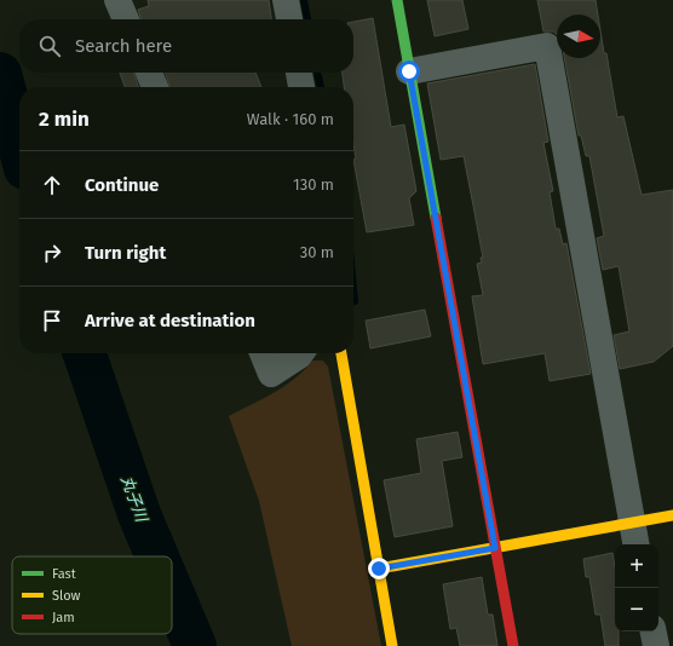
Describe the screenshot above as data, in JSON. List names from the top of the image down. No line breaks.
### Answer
{"water":["丸子川"],"legend":["Fast","Slow","Jam"],"north":"right","page":{"search":"Search here","heading":["2 min","Walk · 160 m"],"list":[["Continue","130 m"],["Turn right","30 m"],"Arrive at destination"],"map_buttons":["+","−"]}}
